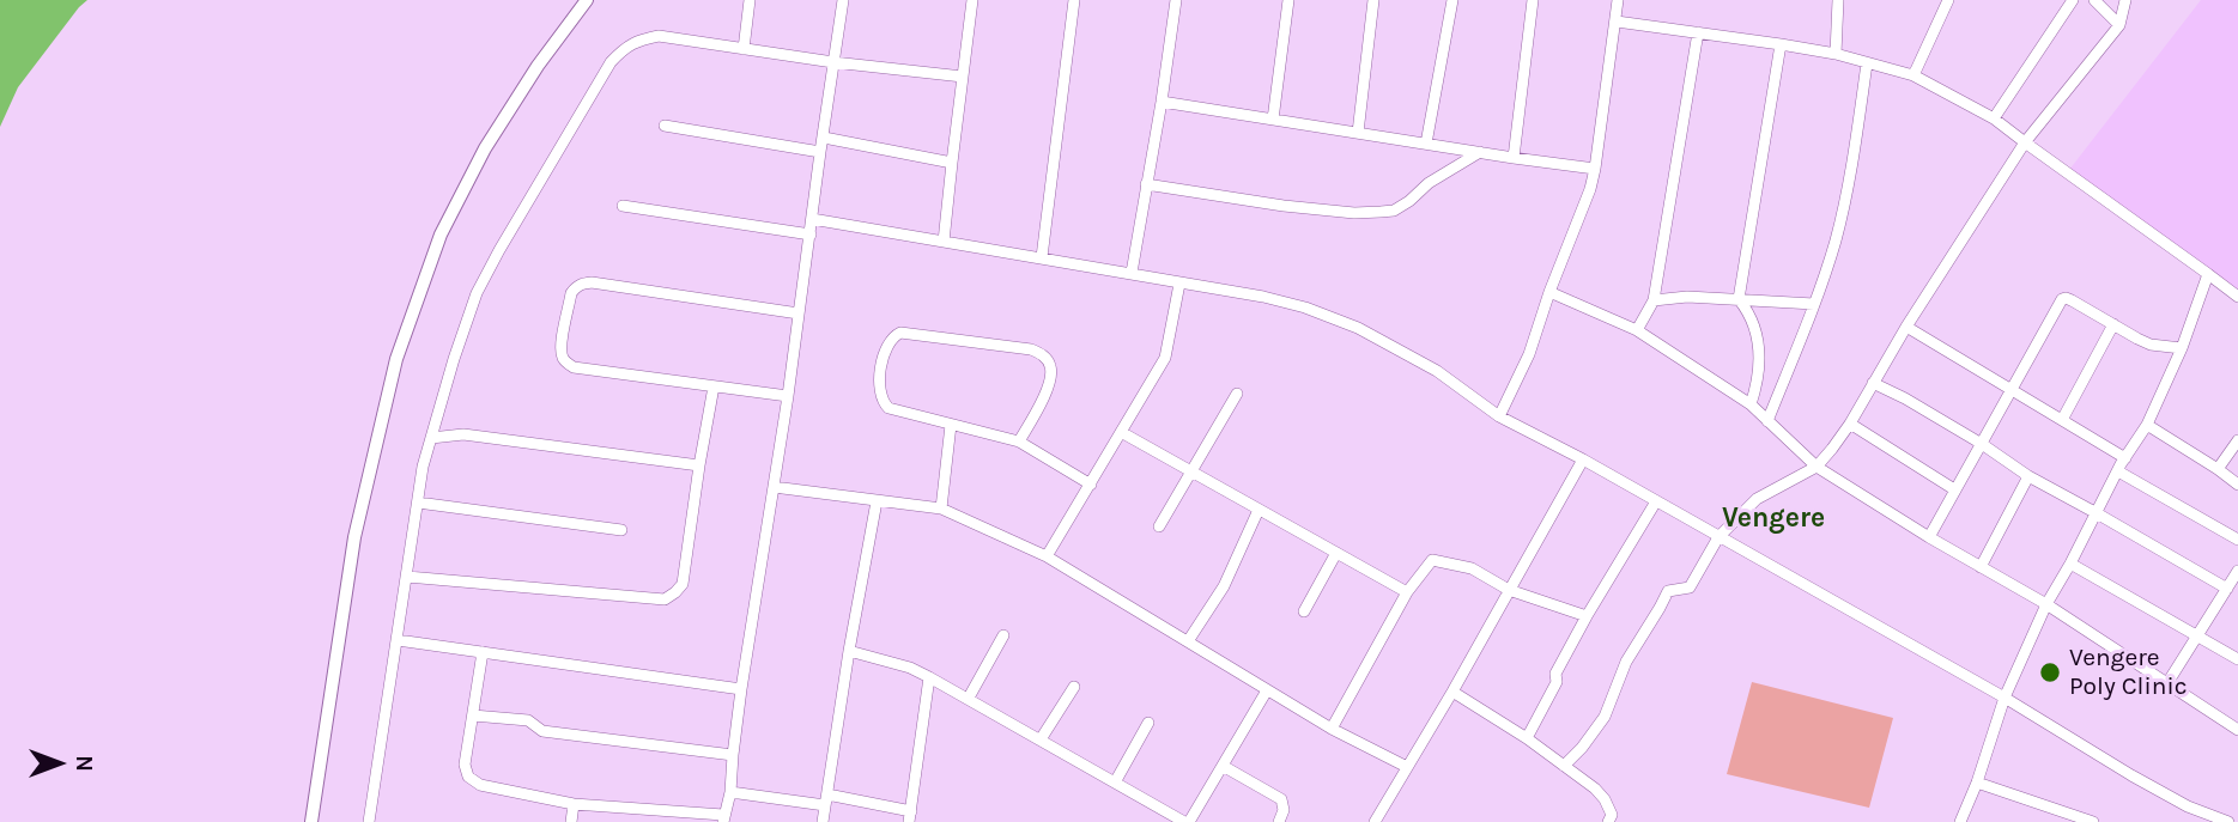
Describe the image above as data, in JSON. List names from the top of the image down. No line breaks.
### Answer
{"districts":["Vengere"],"places":["Vengere Poly Clinic"],"north":"right"}
